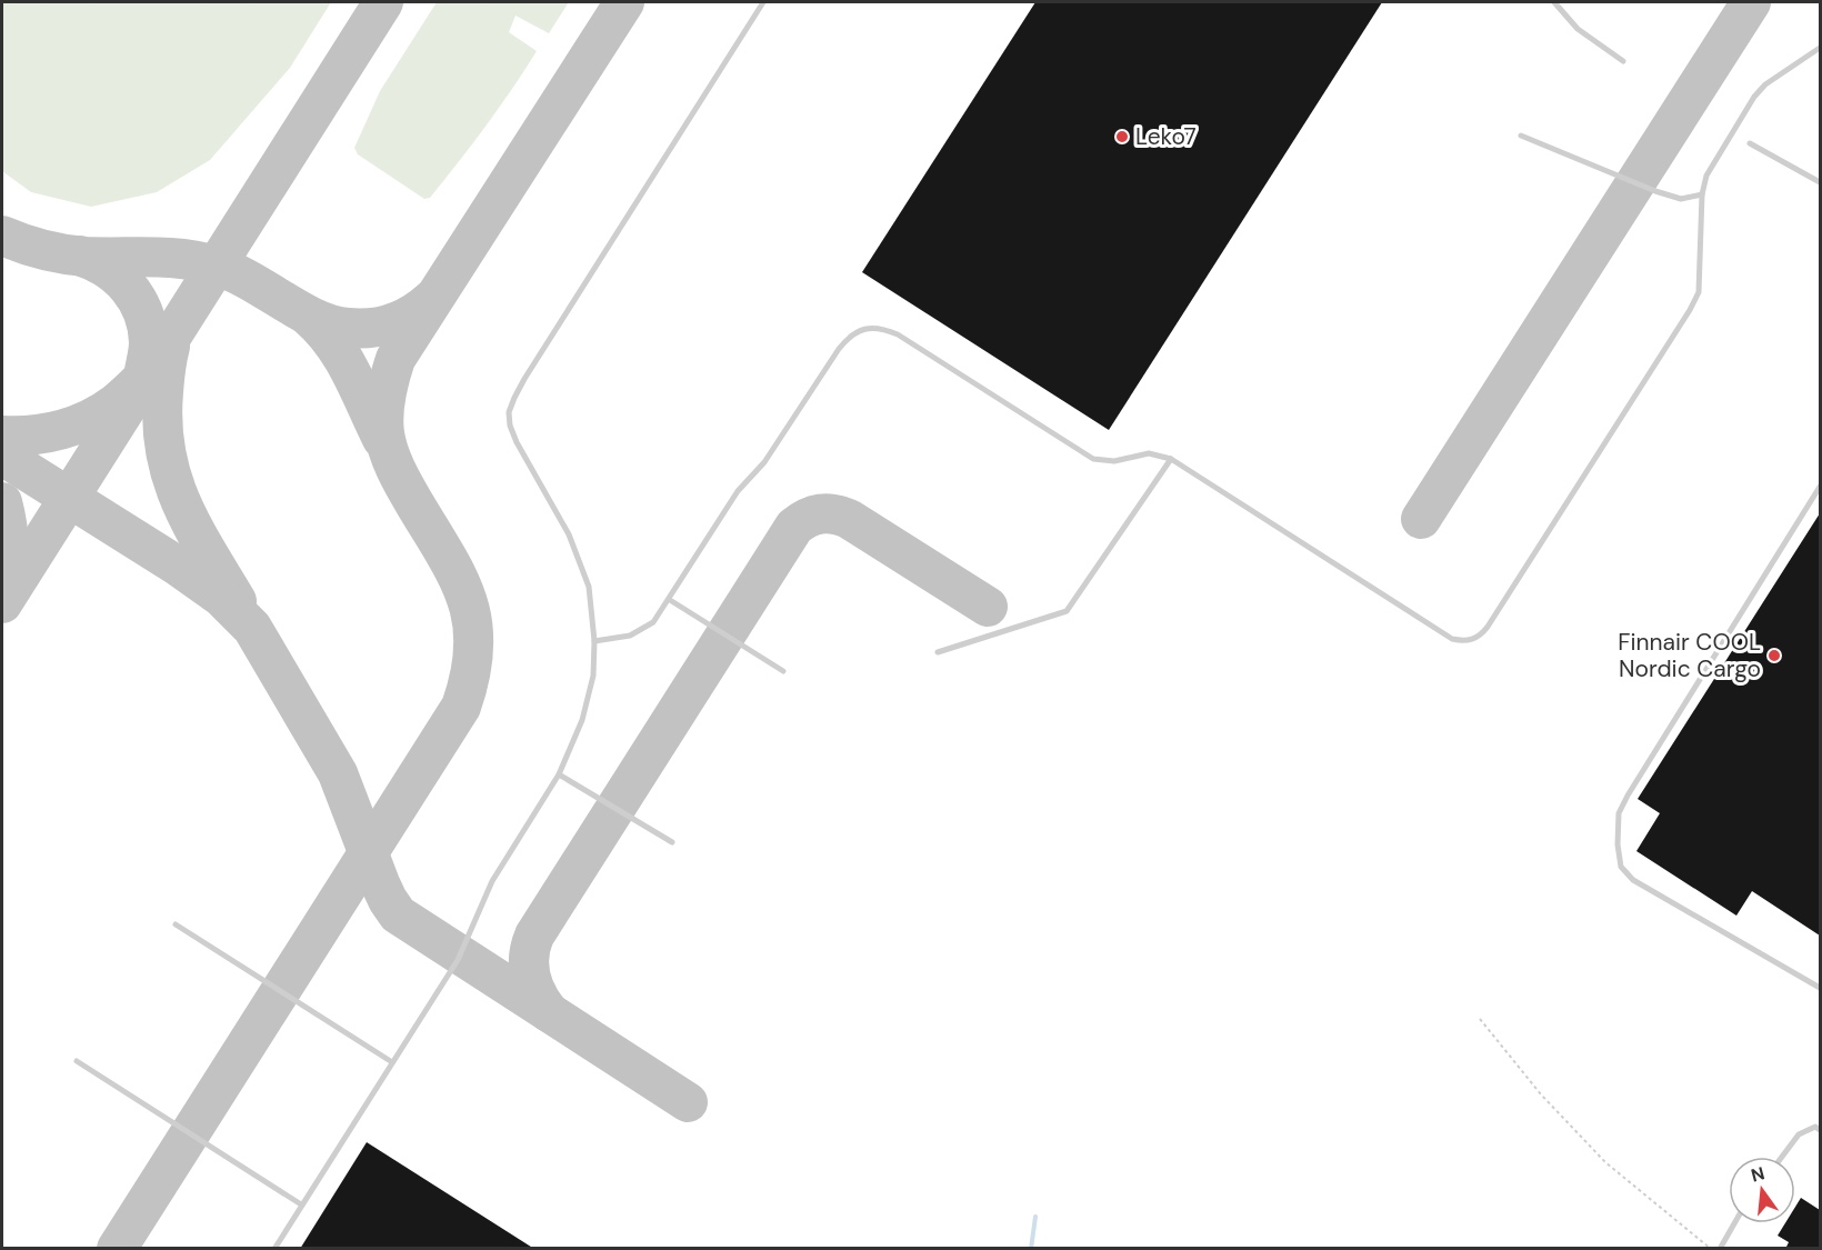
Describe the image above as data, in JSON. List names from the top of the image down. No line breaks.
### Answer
{"places":["Leko7","Finnair COOL Nordic Cargo"],"north":"top"}
